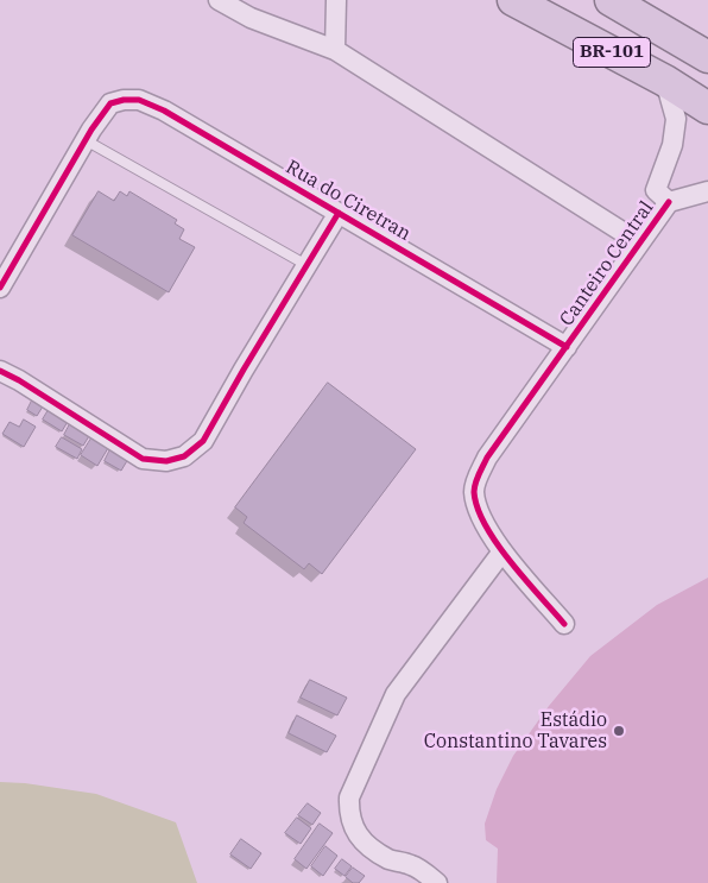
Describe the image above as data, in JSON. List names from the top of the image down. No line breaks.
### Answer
{"streets":{"highway":["BR-101"],"street":["Rua do Ciretran","Canteiro Central"]},"crossings":[["Rua do Ciretran","Canteiro Central"]],"places":["Estádio Constantino Tavares"]}
